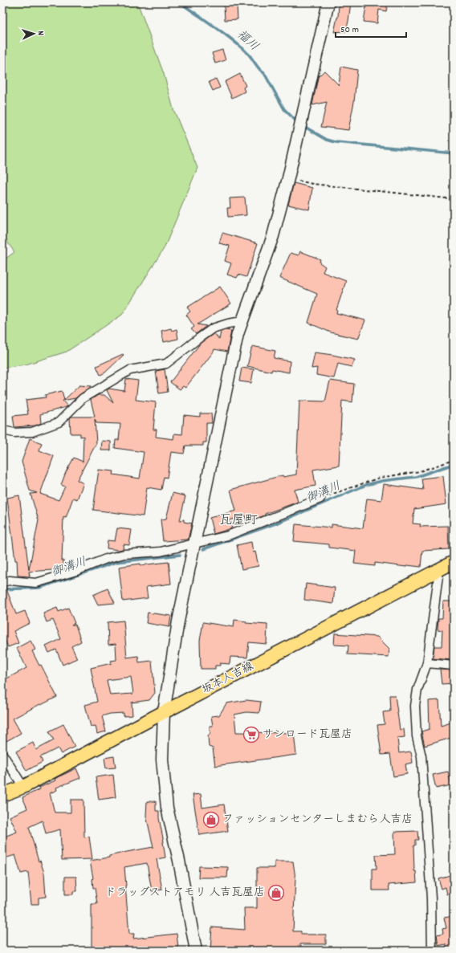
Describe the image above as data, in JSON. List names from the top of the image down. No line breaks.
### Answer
{"streets":{"main road":["坂本人吉線"]},"districts":["瓦屋町"],"water":["福川","御溝川"],"places":{"supermarket":["サンロード瓦屋店"],"shop":["ファッションセンターしまむら人吉店","ドラッグストアモリ 人吉瓦屋店"]},"scale_bar":"50 m","north":"right"}
